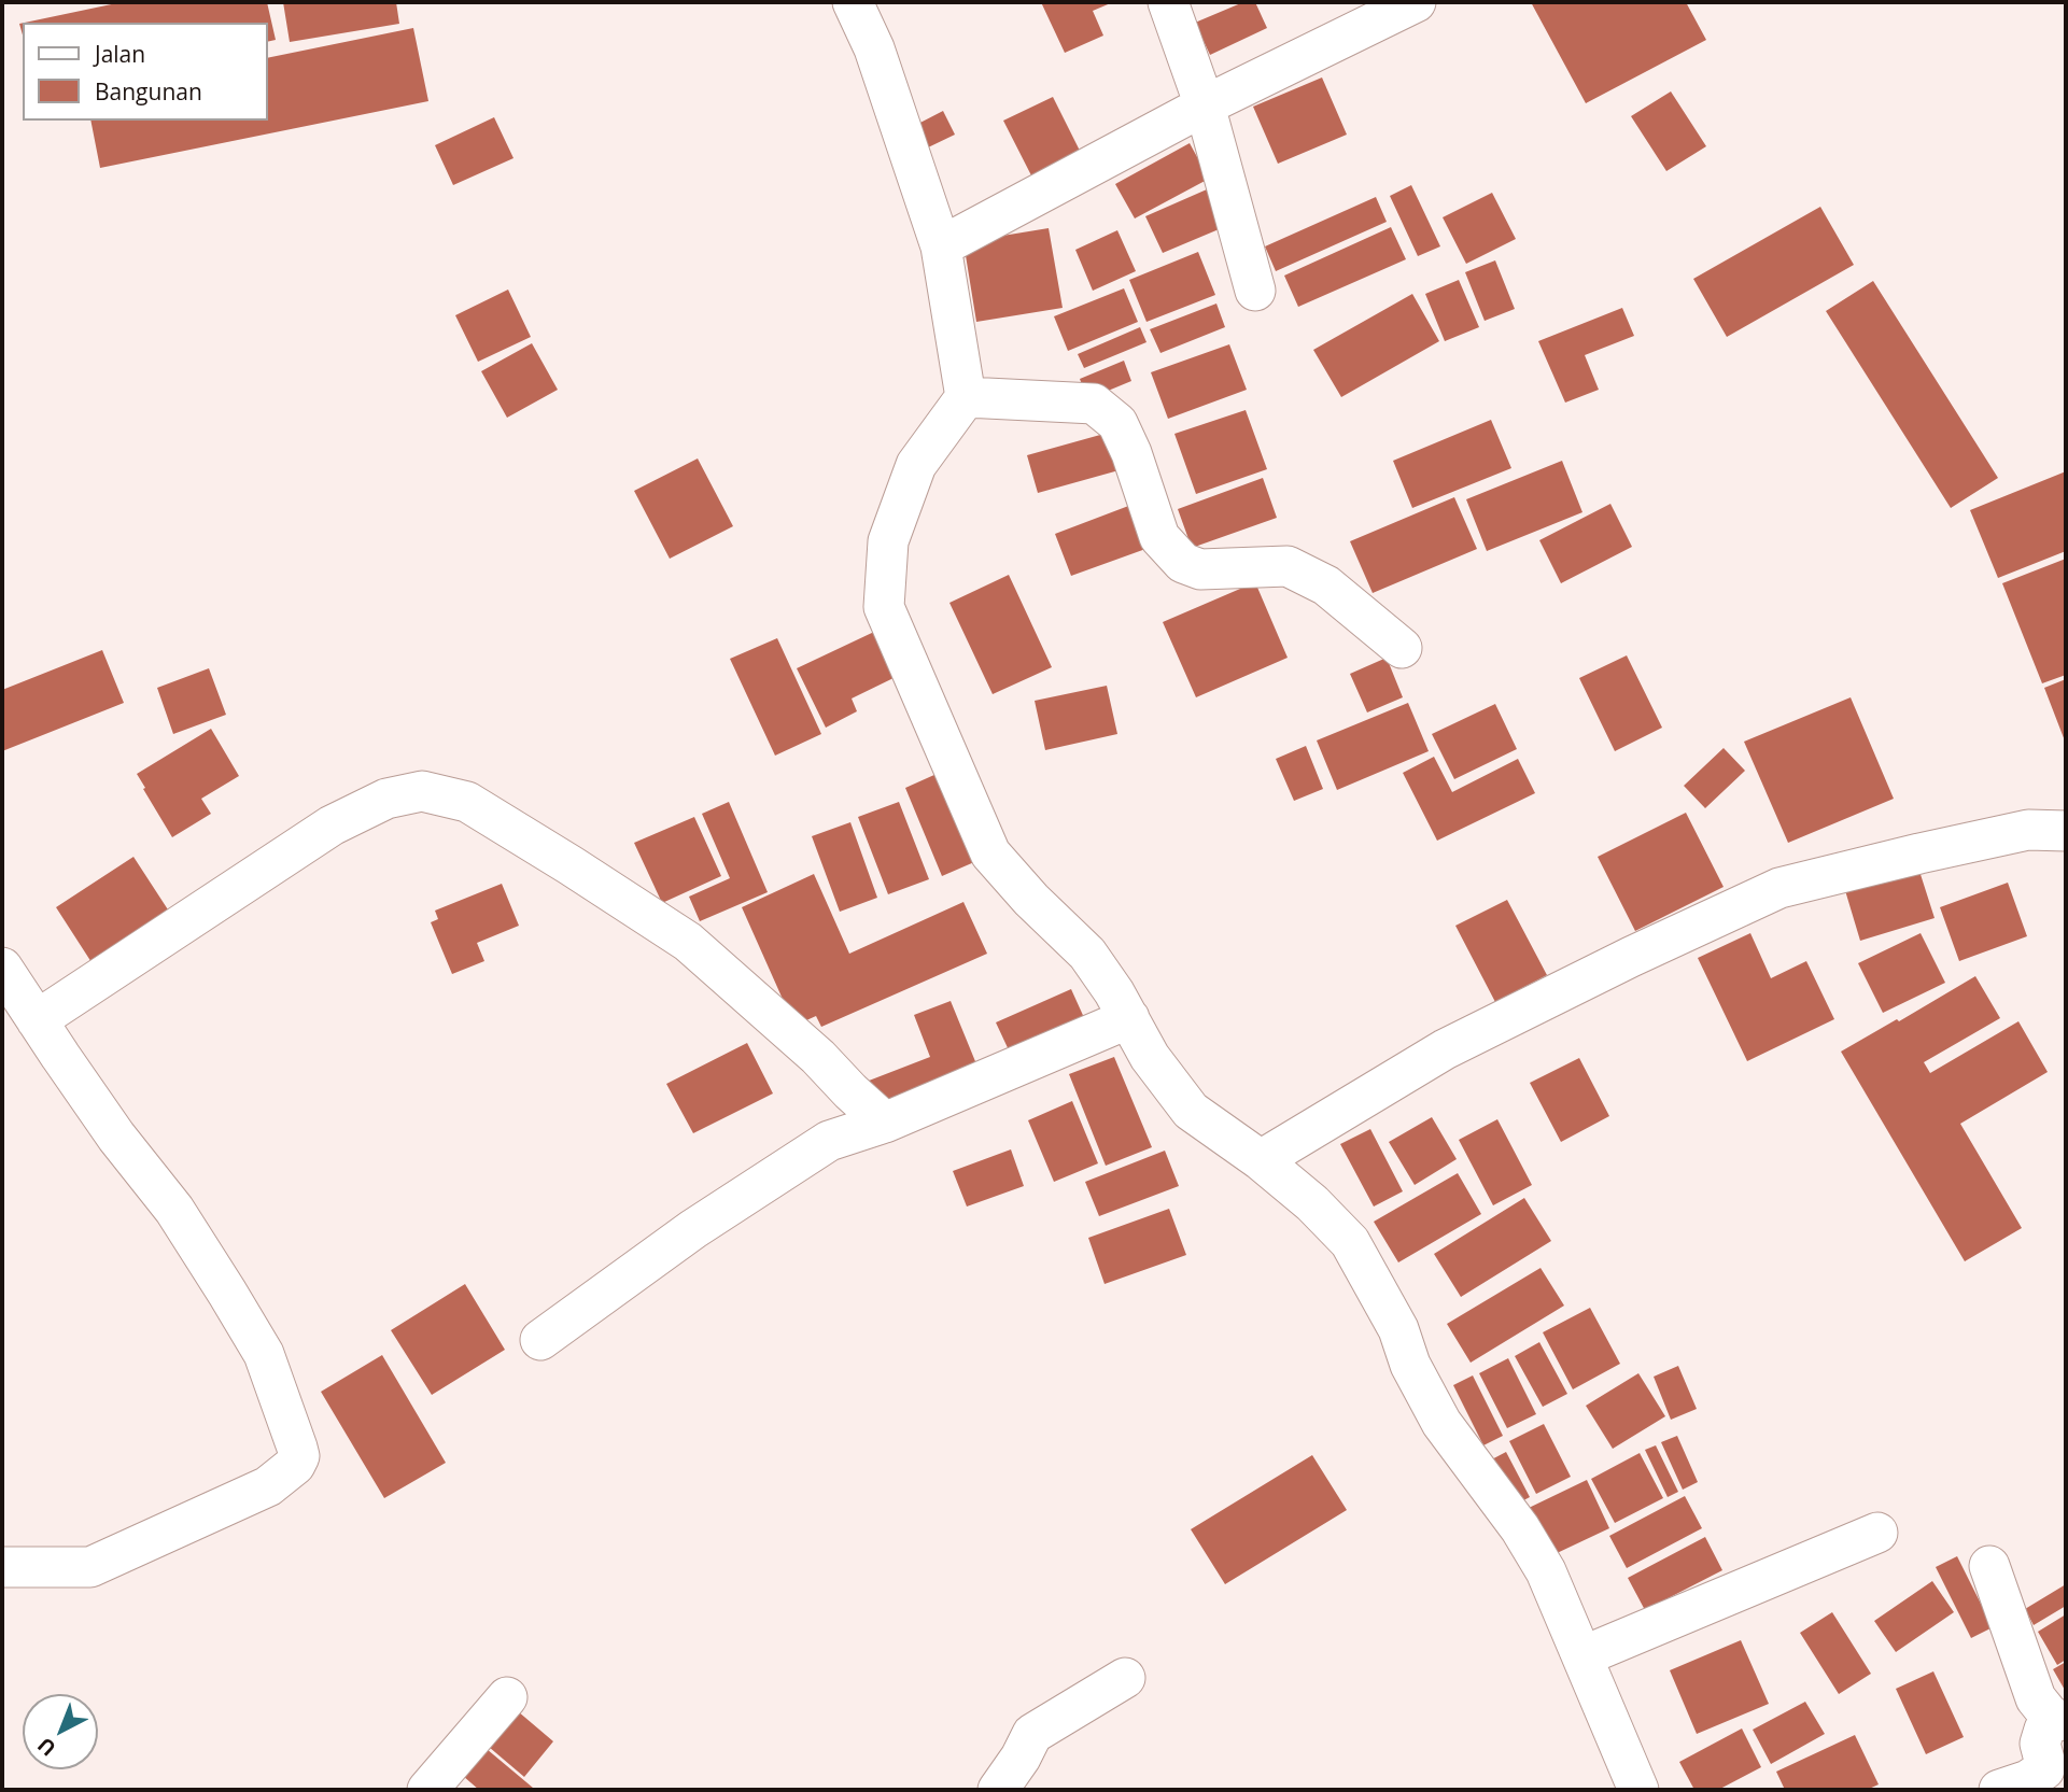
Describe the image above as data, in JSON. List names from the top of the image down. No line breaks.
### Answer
{"legend":["Jalan","Bangunan"],"north":"bottom left"}
